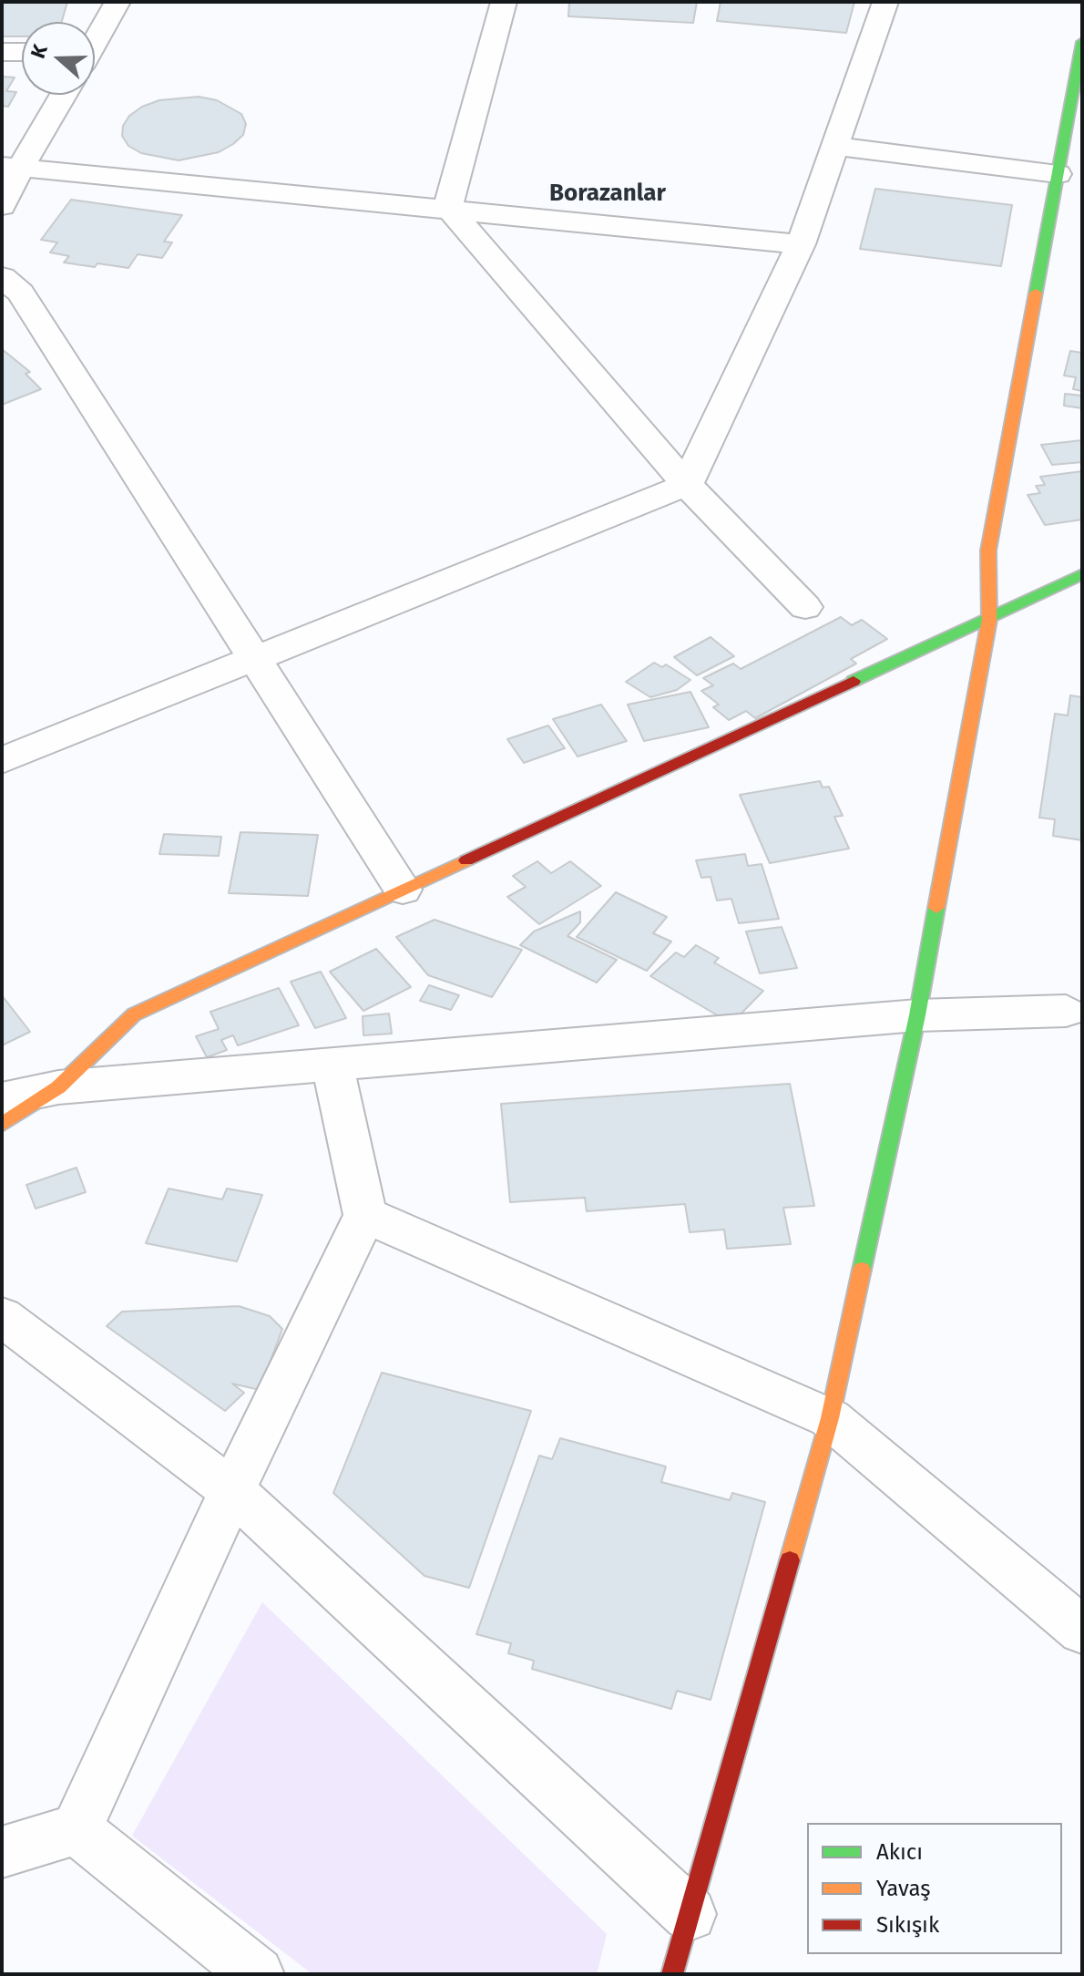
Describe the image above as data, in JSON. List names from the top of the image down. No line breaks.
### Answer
{"districts":["Borazanlar"],"legend":["Akıcı","Yavaş","Sıkışık"],"north":"left"}
